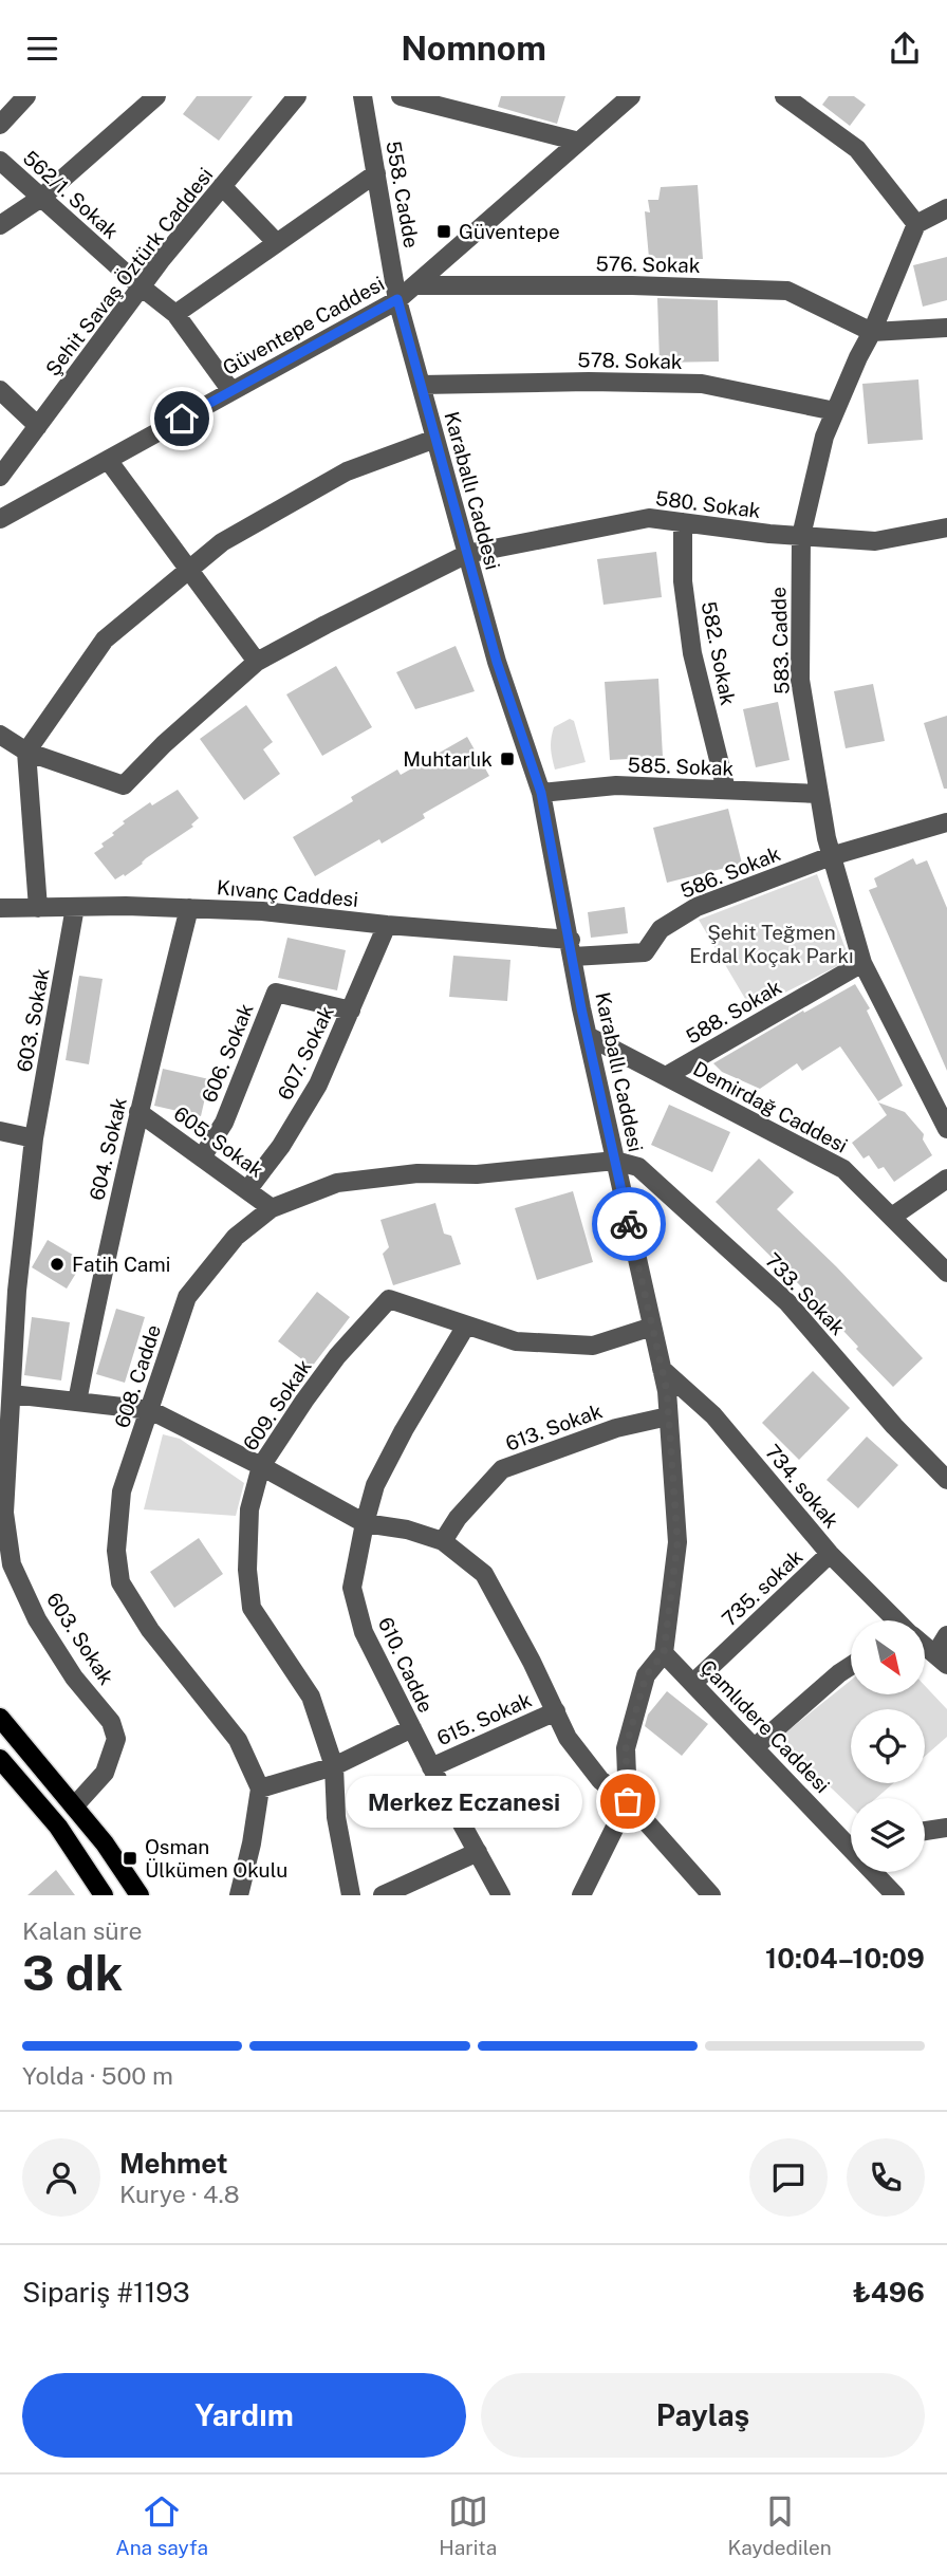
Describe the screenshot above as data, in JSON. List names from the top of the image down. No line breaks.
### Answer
{"streets":{"street":["562/1. Sokak","558. Cadde","576. Sokak","Şehit Savaş Öztürk Caddesi","Güventepe Caddesi","578. Sokak","Karaballı Caddesi","580. Sokak","583. Cadde","582. Sokak","585. Sokak","586. Sokak","Kıvanç Caddesi","588. Sokak","603. Sokak","606. Sokak","607. Sokak","Demirdağ Caddesi","605. Sokak","604. Sokak","733. Sokak","608. Cadde","609. Sokak","613. Sokak","734. sokak","735. sokak","610. Cadde","615. Sokak","Çamlıdere Caddesi"]},"crossings":[["562/1. Sokak","Şehit Savaş Öztürk Caddesi"],["562/1. Sokak","Güventepe Caddesi"],["558. Cadde","Güventepe Caddesi"],["558. Cadde","Karaballı Caddesi"],["576. Sokak","Güventepe Caddesi"],["576. Sokak","583. Cadde"],["Güventepe Caddesi","Karaballı Caddesi"],["578. Sokak","Karaballı Caddesi"],["578. Sokak","583. Cadde"],["Karaballı Caddesi","580. Sokak"],["Karaballı Caddesi","585. Sokak"],["Karaballı Caddesi","586. Sokak"],["Karaballı Caddesi","Kıvanç Caddesi"],["Karaballı Caddesi","Demirdağ Caddesi"],["Karaballı Caddesi","733. Sokak"],["Karaballı Caddesi","608. Cadde"],["Karaballı Caddesi","609. Sokak"],["Karaballı Caddesi","613. Sokak"],["Karaballı Caddesi","734. sokak"],["Karaballı Caddesi","Çamlıdere Caddesi"],["580. Sokak","583. Cadde"],["580. Sokak","582. Sokak"],["583. Cadde","585. Sokak"],["583. Cadde","586. Sokak"],["583. Cadde","588. Sokak"],["582. Sokak","585. Sokak"],["586. Sokak","Kıvanç Caddesi"],["Kıvanç Caddesi","603. Sokak"],["Kıvanç Caddesi","607. Sokak"],["Kıvanç Caddesi","604. Sokak"],["588. Sokak","Demirdağ Caddesi"],["606. Sokak","607. Sokak"],["606. Sokak","605. Sokak"],["607. Sokak","605. Sokak"],["605. Sokak","604. Sokak"],["605. Sokak","608. Cadde"],["733. Sokak","608. Cadde"],["609. Sokak","610. Cadde"],["734. sokak","735. sokak"],["735. sokak","Çamlıdere Caddesi"],["610. Cadde","615. Sokak"]],"parks":["Şehit Teğmen Erdal Koçak Parkı"],"places":{"transit":["Güventepe","Muhtarlık","Osman Ülkümen Okulu"],"other":["Fatih Cami","Merkez Eczanesi"]},"north":"bottom right","page":{"header":"Nomnom","bubble":"Merkez Eczanesi","heading":["3 dk","Kalan süre","10:04–10:09"],"panel":["Mehmet","Kurye · 4.8","Sipariş #1193","₺496"],"bar":"Yolda · 500 m","buttons":["Yardım","Paylaş"],"tabs":["Ana sayfa","Harita","Kaydedilen"]}}
